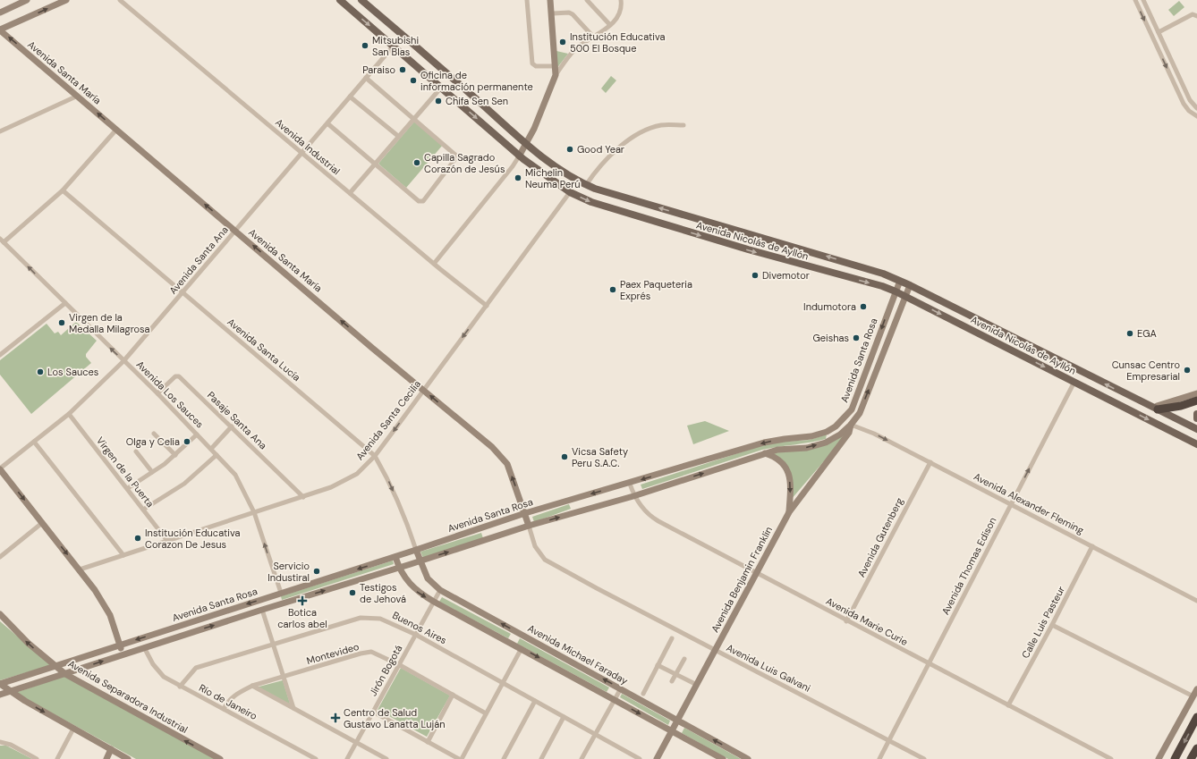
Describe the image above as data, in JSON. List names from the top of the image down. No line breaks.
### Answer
{"streets":{"main road":["Avenida Santa María","Avenida Nicolás de Ayllón","Avenida Santa Rosa","Avenida Benjamin Franklin","Avenida Michael Faraday","Avenida Separadora Industrial"],"street":["Avenida Industrial","Avenida Santa Ana","Avenida Santa Lucía","Avenida Los Sauces","Pasaje Santa Ana","Avenida Santa Cecilia","Virgen de la Puerta","Avenida Alexander Fleming","Avenida Gutenberg","Avenida Thomas Edison","Avenida Marie Curie","Calle Luis Pasteur","Buenos Aires","Montevideo","Avenida Luis Galvani","Jirón Bogotá","Río de Janeiro"]},"crossings":[["Avenida Santa María","Avenida Santa Ana"],["Avenida Santa María","Avenida Santa Rosa"],["Avenida Santa María","Avenida Santa Cecilia"],["Avenida Santa María","Avenida Luis Galvani"],["Avenida Industrial","Avenida Santa Ana"],["Avenida Industrial","Avenida Santa Cecilia"],["Avenida Nicolás de Ayllón","Avenida Santa Ana"],["Avenida Nicolás de Ayllón","Avenida Santa Rosa"],["Avenida Nicolás de Ayllón","Avenida Santa Cecilia"],["Avenida Nicolás de Ayllón","Avenida Thomas Edison"],["Avenida Santa Ana","Avenida Santa Lucía"],["Avenida Santa Ana","Avenida Los Sauces"],["Avenida Santa Ana","Virgen de la Puerta"],["Avenida Santa Lucía","Avenida Santa Rosa"],["Avenida Santa Lucía","Avenida Santa Cecilia"],["Avenida Santa Lucía","Avenida Michael Faraday"],["Avenida Santa Rosa","Avenida Los Sauces"],["Avenida Santa Rosa","Avenida Alexander Fleming"],["Avenida Santa Rosa","Avenida Benjamin Franklin"],["Avenida Santa Rosa","Avenida Marie Curie"],["Avenida Santa Rosa","Avenida Michael Faraday"],["Avenida Santa Rosa","Avenida Luis Galvani"],["Avenida Santa Rosa","Avenida Separadora Industrial"],["Avenida Santa Rosa","Río de Janeiro"],["Avenida Los Sauces","Pasaje Santa Ana"],["Avenida Los Sauces","Avenida Santa Cecilia"],["Pasaje Santa Ana","Avenida Santa Cecilia"],["Avenida Santa Cecilia","Virgen de la Puerta"],["Avenida Alexander Fleming","Avenida Gutenberg"],["Avenida Alexander Fleming","Avenida Thomas Edison"],["Avenida Alexander Fleming","Avenida Benjamin Franklin"],["Avenida Alexander Fleming","Calle Luis Pasteur"],["Avenida Gutenberg","Avenida Marie Curie"],["Avenida Thomas Edison","Avenida Marie Curie"],["Avenida Thomas Edison","Avenida Luis Galvani"],["Avenida Benjamin Franklin","Avenida Marie Curie"],["Avenida Benjamin Franklin","Avenida Michael Faraday"],["Avenida Benjamin Franklin","Avenida Luis Galvani"],["Avenida Marie Curie","Calle Luis Pasteur"],["Buenos Aires","Jirón Bogotá"],["Buenos Aires","Río de Janeiro"],["Montevideo","Jirón Bogotá"],["Montevideo","Río de Janeiro"],["Avenida Michael Faraday","Jirón Bogotá"]],"one_way":["Avenida Santa María","Avenida Los Sauces"],"places":{"other":["Institución Educativa 500 El Bosque","Mitsubishi San Blas","Paraiso","Oficina de información permanente","Chifa Sen Sen","Good Year","Capilla Sagrado Corazón de Jesús","Michelin Neuma Perú","Divemotor","Paex Paqueteria Exprés","Indumotora","Virgen de la Medalla Milagrosa","EGA","Geishas","Cunsac Centro Empresarial","Los Sauces","Olga y Celia","Vicsa Safety Peru S.A.C.","Institución Educativa Corazon De Jesus","Servicio Industiral","Testigos de Jehová"],"health":["Botica carlos abel","Centro de Salud Gustavo Lanatta Luján"]}}
